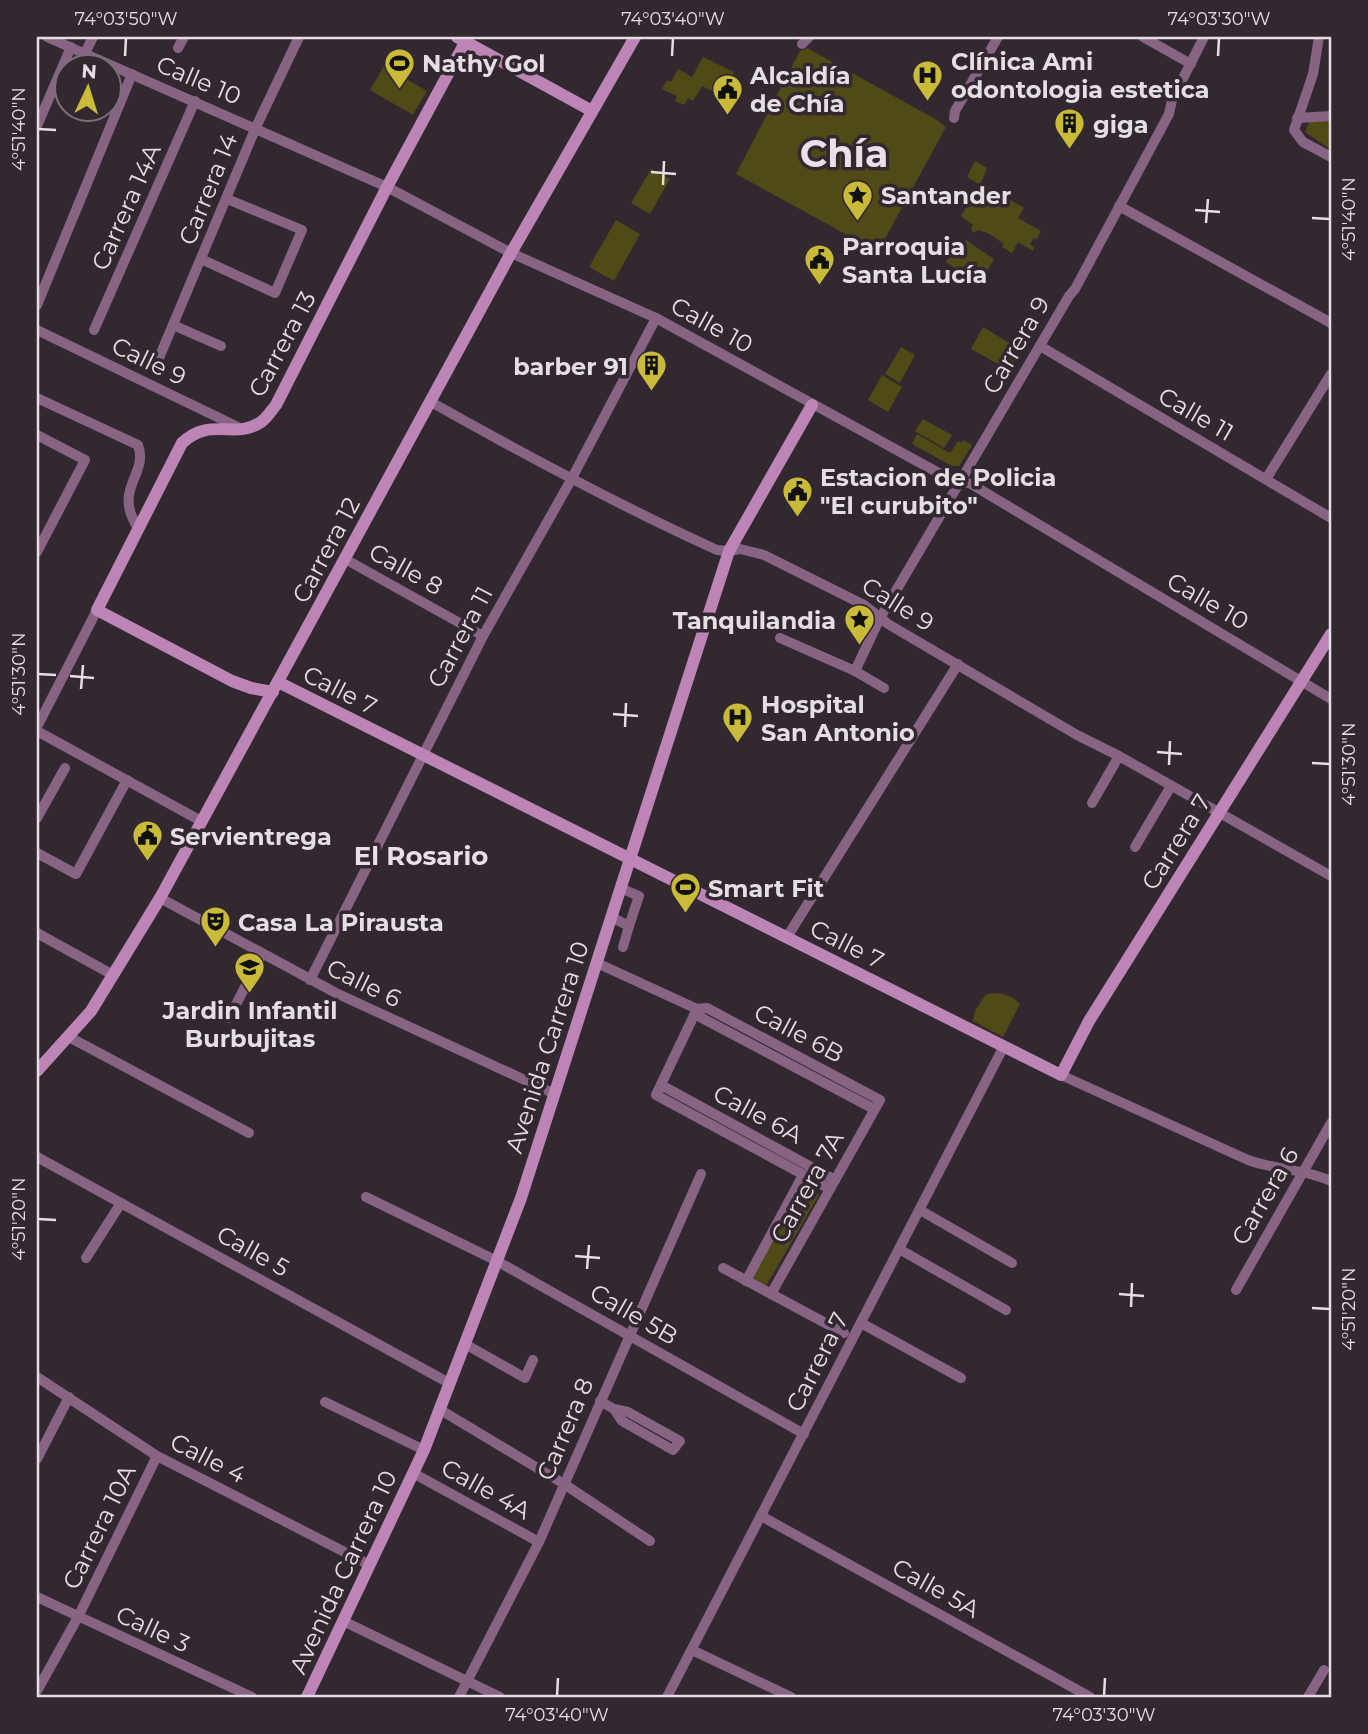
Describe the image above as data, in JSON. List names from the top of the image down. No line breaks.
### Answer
{"streets":{"street":["Calle 10","Carrera 14","Carrera 14A","Carrera 13","Carrera 9","Calle 9","Calle 11","Carrera 12","Calle 8","Carrera 11","Calle 7","Carrera 7","Calle 6","Calle 6B","Avenida Carrera 10","Calle 6A","Carrera 7A","Carrera 6","Calle 5","Calle 5B","Carrera 8","Calle 4","Calle 4A","Carrera 10A","Calle 5A","Calle 3"]},"crossings":[["Calle 10","Carrera 14"],["Calle 10","Carrera 14A"],["Calle 10","Carrera 13"],["Calle 10","Carrera 9"],["Calle 10","Carrera 12"],["Calle 10","Carrera 11"],["Calle 10","Carrera 7"],["Calle 10","Avenida Carrera 10"],["Carrera 13","Calle 9"],["Carrera 13","Calle 7"],["Carrera 9","Calle 9"],["Carrera 9","Calle 11"],["Calle 9","Carrera 12"],["Calle 9","Carrera 11"],["Calle 9","Carrera 7"],["Calle 9","Avenida Carrera 10"],["Carrera 12","Calle 8"],["Carrera 12","Calle 7"],["Carrera 12","Calle 6"],["Calle 8","Carrera 11"],["Carrera 11","Calle 7"],["Carrera 11","Calle 6"],["Calle 7","Carrera 7"],["Calle 7","Avenida Carrera 10"],["Calle 7","Carrera 6"],["Carrera 7","Calle 5B"],["Carrera 7","Calle 5A"],["Calle 6","Avenida Carrera 10"],["Calle 6B","Avenida Carrera 10"],["Calle 6B","Carrera 7A"],["Avenida Carrera 10","Calle 5"],["Avenida Carrera 10","Calle 5B"],["Avenida Carrera 10","Calle 4"],["Avenida Carrera 10","Calle 4A"],["Calle 6A","Carrera 7A"],["Calle 5B","Carrera 8"],["Carrera 8","Calle 4A"],["Calle 4","Carrera 10A"],["Carrera 10A","Calle 3"]],"districts":["Chía","El Rosario"],"places":{"sports":["Nathy Gol","Smart Fit"],"hospital":["Clínica Ami odontologia estetica","Hospital San Antonio"],"public building":["Alcaldía de Chía","Parroquia Santa Lucía","Estacion de Policia \"El curubito\"","Servientrega"],"building":["giga","barber 91"],"place":["Santander","Tanquilandia"],"theatre":["Casa La Pirausta"],"school or university":["Jardin Infantil Burbujitas"]},"north":"top","coordinates":["74°03'50\"W","74°03'40\"W","74°03'30\"W","4°51'40\"N","4°51'30\"N","4°51'20\"N"]}
